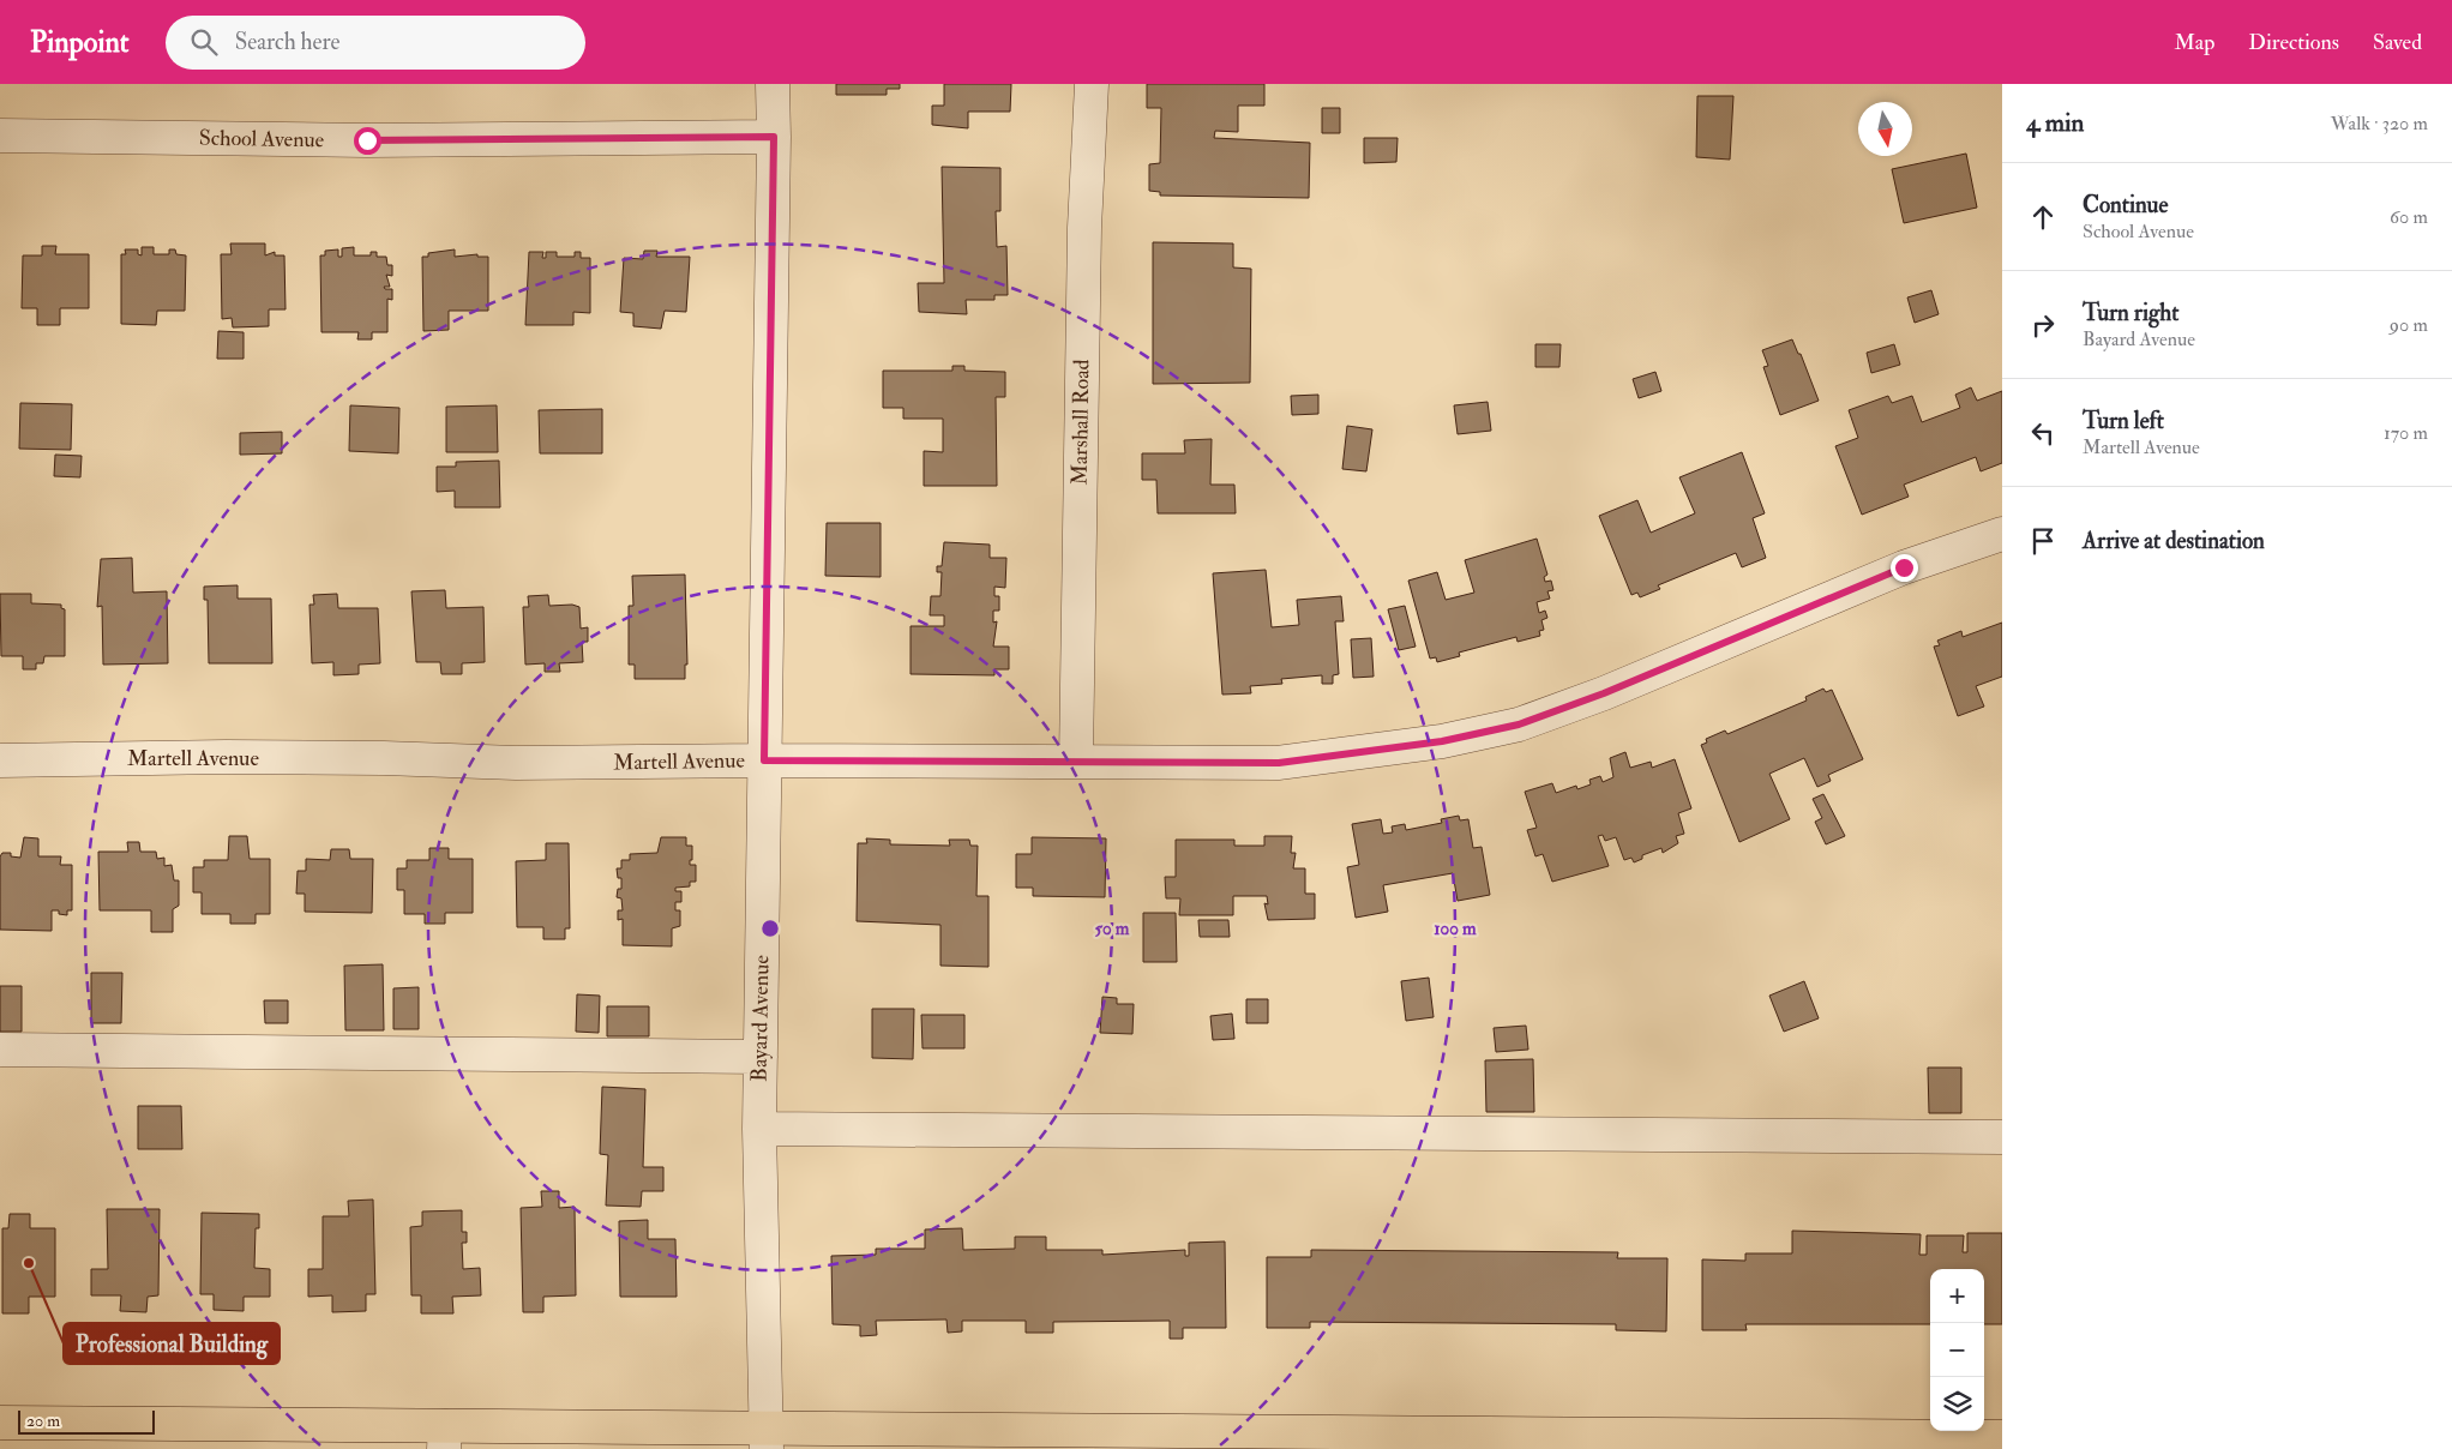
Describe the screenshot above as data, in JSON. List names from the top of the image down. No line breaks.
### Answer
{"streets":{"street":["School Avenue","Marshall Road","Martell Avenue","Bayard Avenue"]},"crossings":[["School Avenue","Bayard Avenue"],["Marshall Road","Martell Avenue"],["Martell Avenue","Bayard Avenue"]],"places":["Professional Building"],"scale_bar":"20 m","north":"bottom","page":{"header":"Pinpoint","search":"Search here","nav":["Map","Directions","Saved"],"heading":["4 min","Walk · 320 m"],"list":[["Continue","School Avenue","60 m"],["Turn right","Bayard Avenue","90 m"],["Turn left","Martell Avenue","170 m"],"Arrive at destination"],"map_buttons":["+","−"],"scale":"20 m"},"rings":["50 m","100 m"]}
